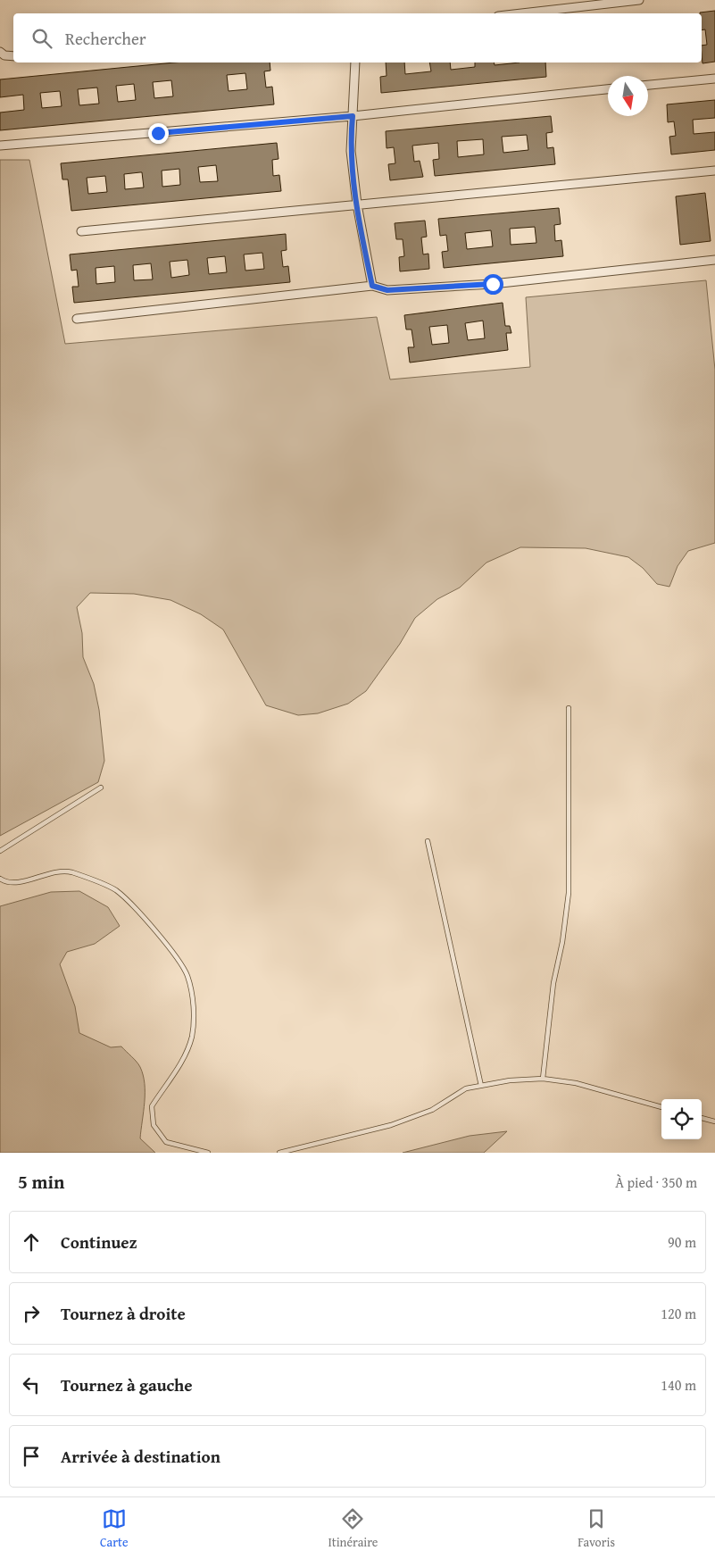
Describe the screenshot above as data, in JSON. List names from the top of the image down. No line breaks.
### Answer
{"north":"bottom","page":{"search":"Rechercher","heading":["5 min","À pied · 350 m"],"list":[["Continuez","90 m"],["Tournez à droite","120 m"],["Tournez à gauche","140 m"],"Arrivée à destination"],"nav":["Carte","Itinéraire","Favoris"]}}
